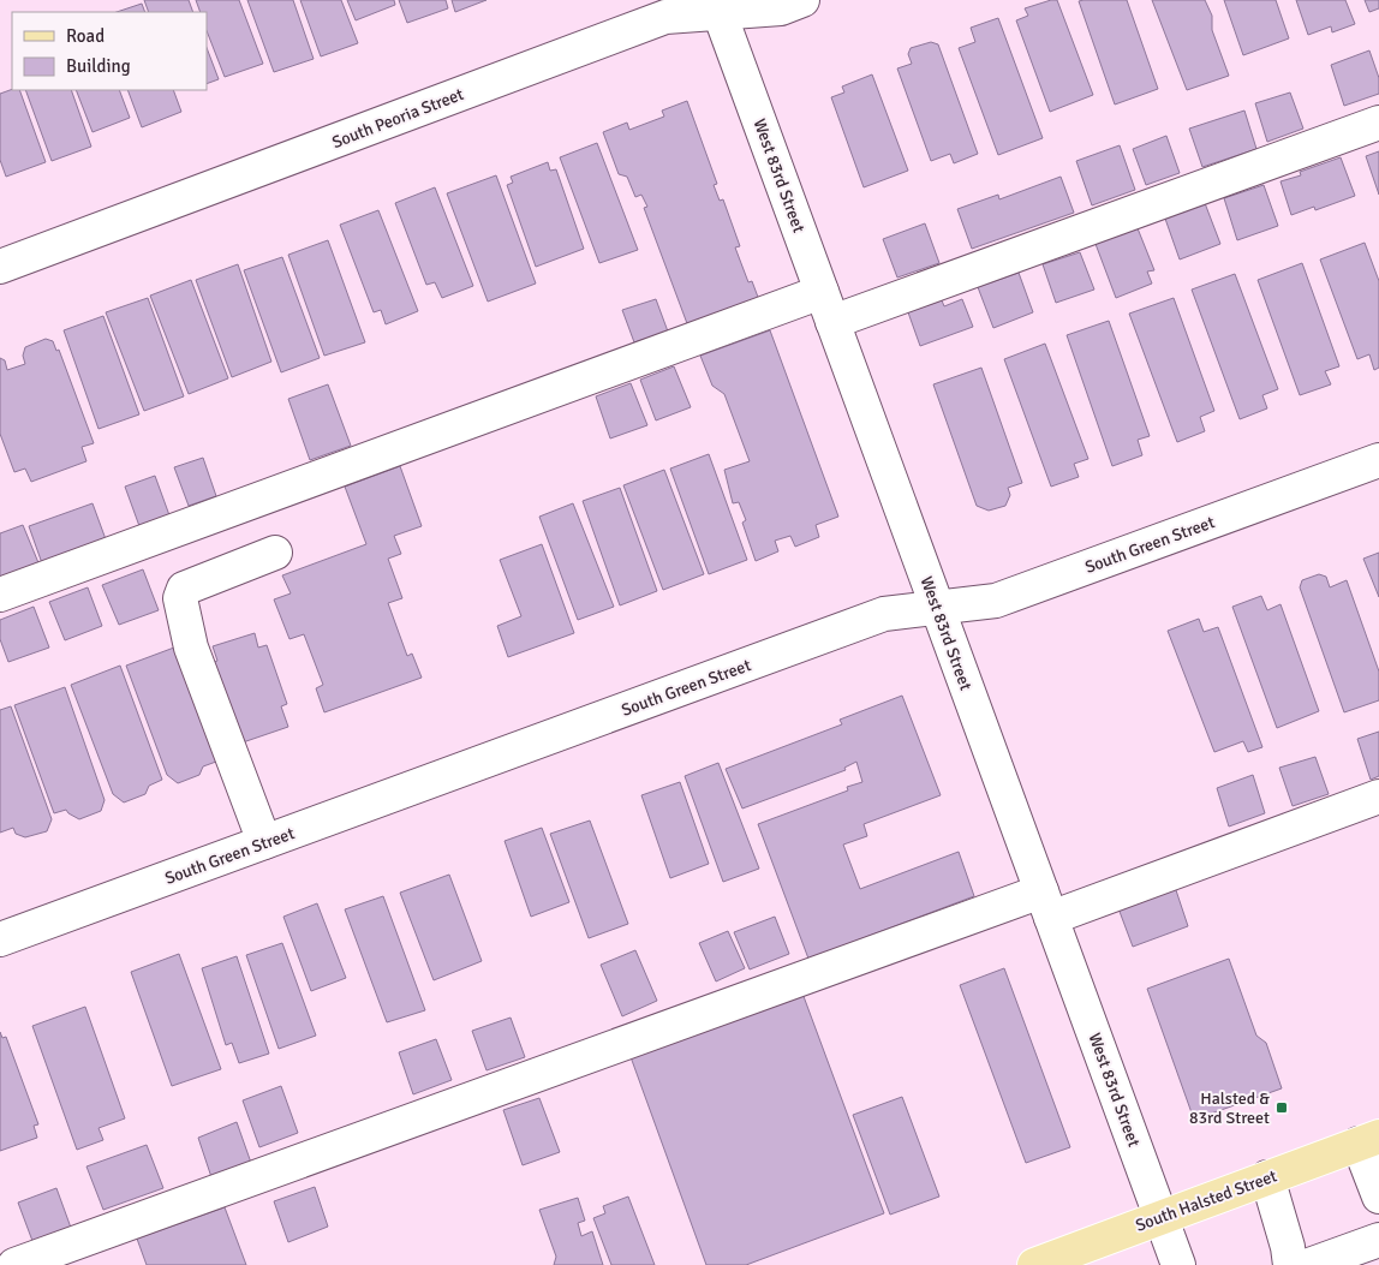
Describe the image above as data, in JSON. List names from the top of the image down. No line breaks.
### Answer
{"streets":{"main road":["South Halsted Street"],"street":["South Peoria Street","West 83rd Street","South Green Street"]},"crossings":[["South Peoria Street","West 83rd Street"],["West 83rd Street","South Green Street"],["West 83rd Street","South Halsted Street"]],"places":{"transit":["Halsted & 83rd Street"]},"legend":["Road","Building"]}
